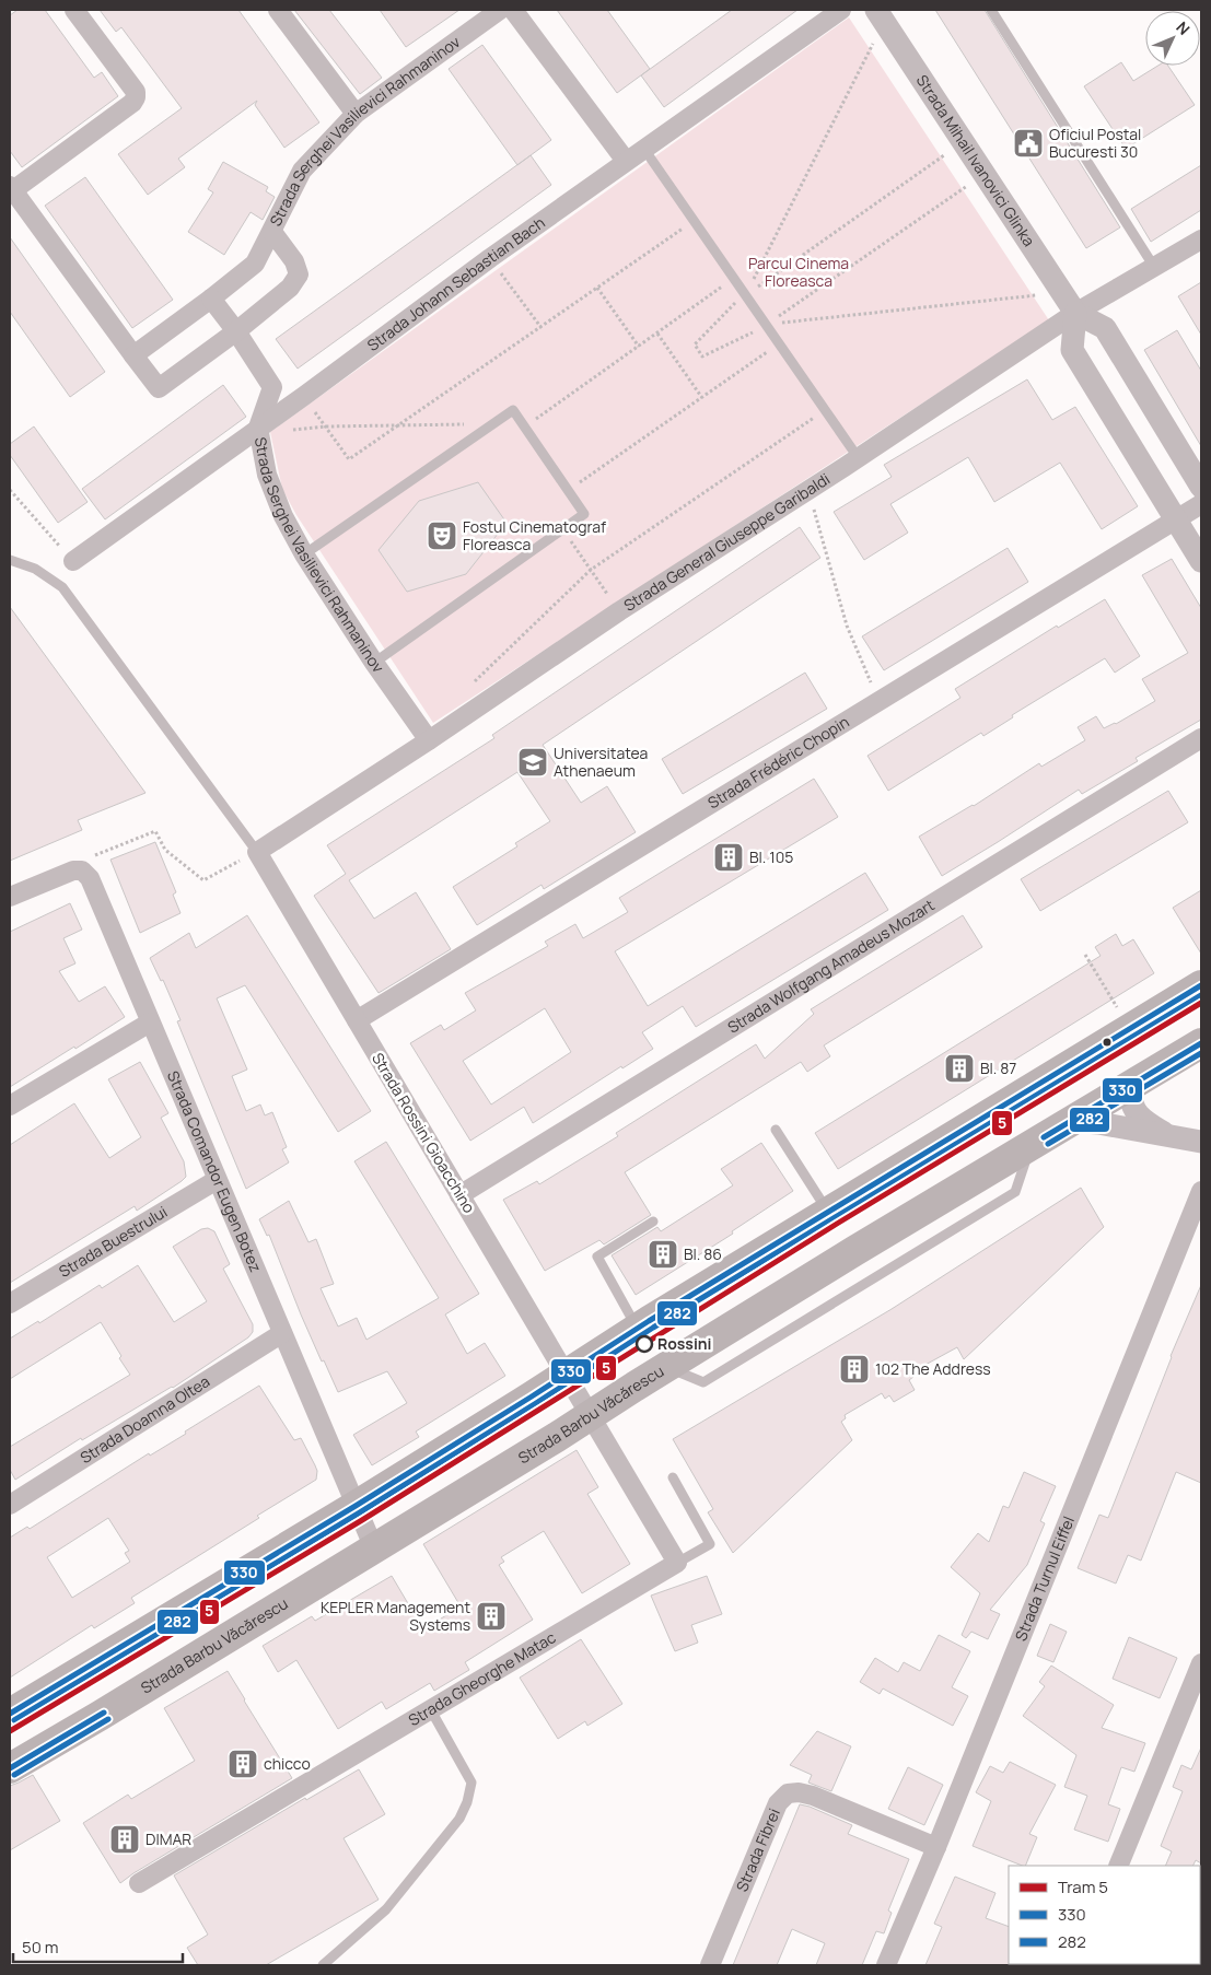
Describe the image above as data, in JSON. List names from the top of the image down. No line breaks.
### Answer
{"streets":{"main road":["Strada Barbu Văcărescu"],"street":["Strada Serghei Vasilievici Rahmaninov","Strada Mihail Ivanovici Glinka","Strada Johann Sebastian Bach","Strada General Giuseppe Garibaldi","Strada Frédéric Chopin","Strada Wolfgang Amadeus Mozart","Strada Rossini Gioacchino","Strada Comandor Eugen Botez","Strada Buestrului","Strada Doamna Oltea","Strada Turnul Eiffel","Strada Gheorghe Matac","Strada Fibrei"]},"crossings":[["Strada Serghei Vasilievici Rahmaninov","Strada Johann Sebastian Bach"],["Strada Serghei Vasilievici Rahmaninov","Strada General Giuseppe Garibaldi"],["Strada Mihail Ivanovici Glinka","Strada General Giuseppe Garibaldi"],["Strada General Giuseppe Garibaldi","Strada Rossini Gioacchino"],["Strada Frédéric Chopin","Strada Rossini Gioacchino"],["Strada Wolfgang Amadeus Mozart","Strada Rossini Gioacchino"],["Strada Rossini Gioacchino","Strada Barbu Văcărescu"],["Strada Comandor Eugen Botez","Strada Buestrului"],["Strada Comandor Eugen Botez","Strada Barbu Văcărescu"],["Strada Comandor Eugen Botez","Strada Doamna Oltea"],["Strada Turnul Eiffel","Strada Fibrei"]],"parks":["Parcul Cinema Floreasca"],"places":{"public building":["Oficiul Postal Bucuresti 30"],"theatre":["Fostul Cinematograf Floreasca"],"school or university":["Universitatea Athenaeum"],"building":["Bl. 105","Bl. 87","Bl. 86","102 The Address","KEPLER Management Systems","chicco","DIMAR"],"other":["Rossini"]},"lines":["transit line 330","transit line 282","tram line 5"],"legend":["Tram 5","330","282"],"scale_bar":"50 m","north":"top right"}
